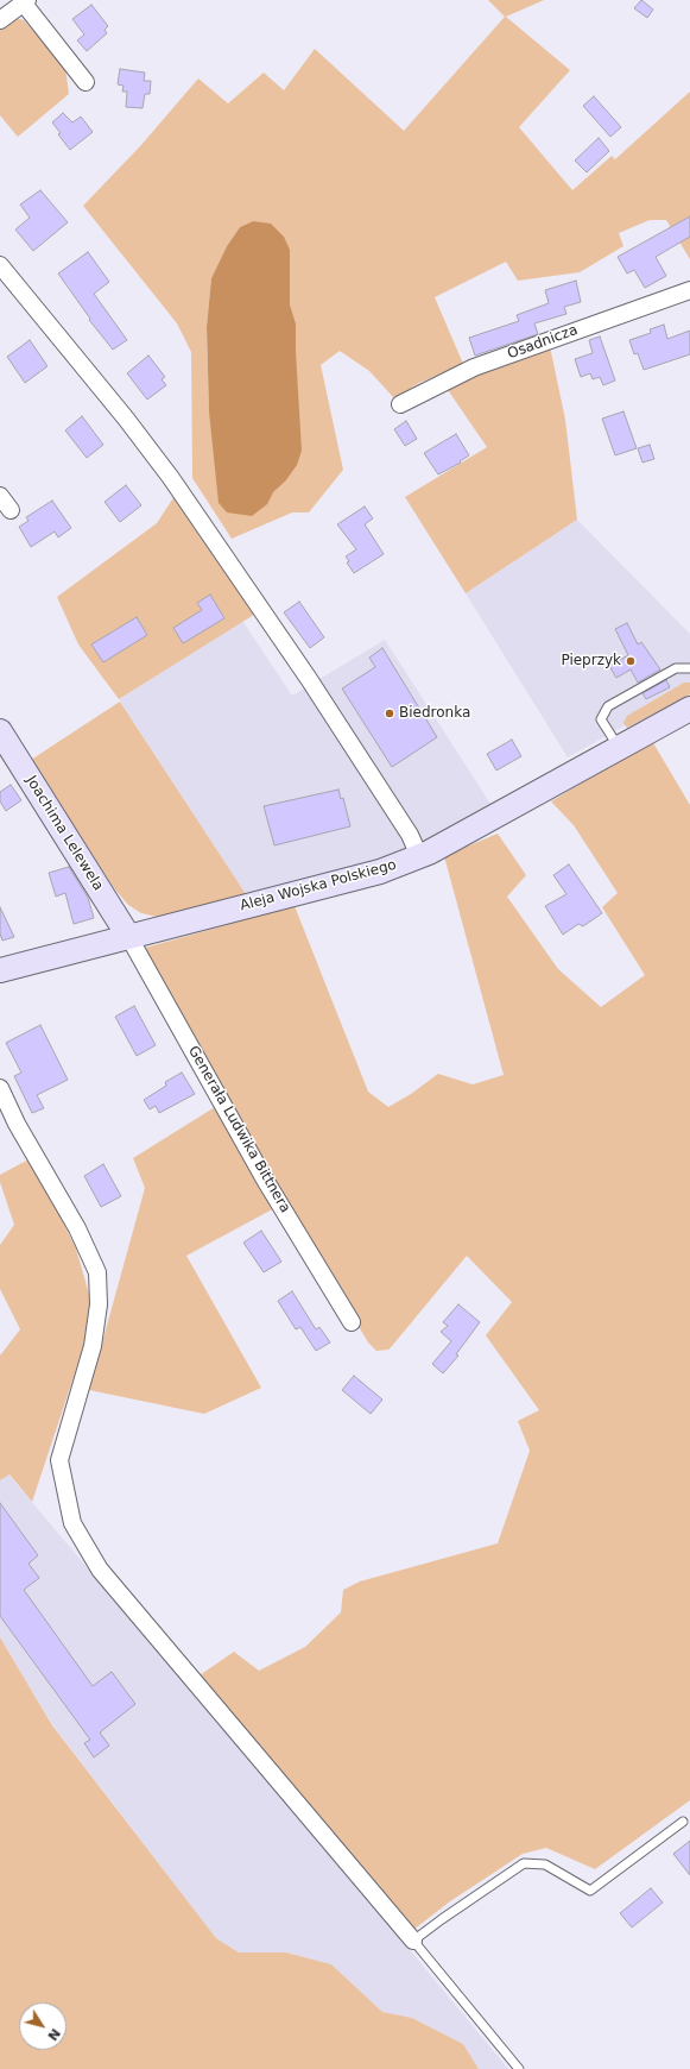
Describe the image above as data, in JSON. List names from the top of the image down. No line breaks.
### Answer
{"streets":{"street":["Osadnicza","Joachima Lelewela","Aleja Wojska Polskiego","Generała Ludwika Bittnera"]},"crossings":[["Joachima Lelewela","Aleja Wojska Polskiego"],["Joachima Lelewela","Generała Ludwika Bittnera"],["Aleja Wojska Polskiego","Generała Ludwika Bittnera"]],"places":["Pieprzyk","Biedronka"],"north":"bottom right"}
